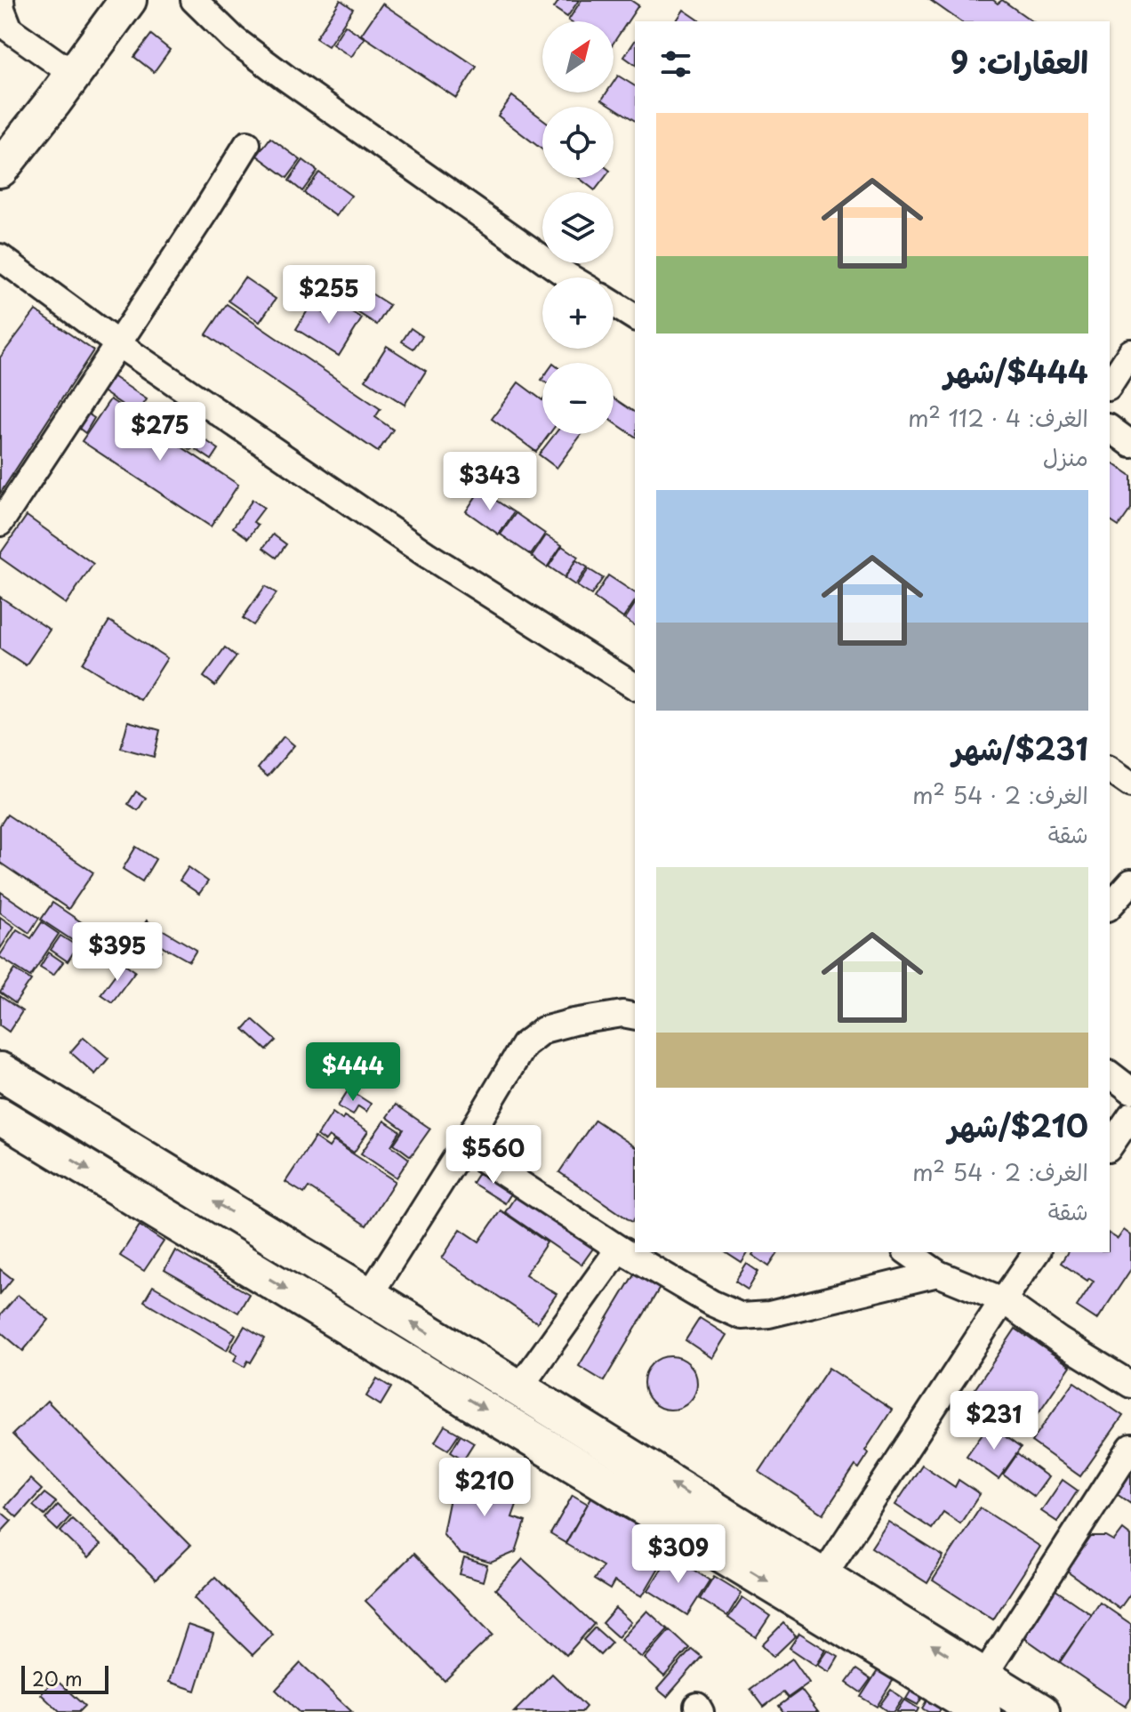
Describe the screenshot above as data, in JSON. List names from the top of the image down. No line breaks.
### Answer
{"scale_bar":"20 m","north":"top right","page":{"map_buttons":["+","−"],"heading":"العقارات: 9","list":[{"name":"$444/شهر","note":"الغرف: 4 · 112 m² · منزل"},{"name":"$231/شهر","note":"الغرف: 2 · 54 m² · شقة"},{"name":"$210/شهر","note":"الغرف: 2 · 54 m² · شقة"}],"price":["$255","$275","$343","$395","$444","$560","$231","$210","$309"],"scale":"20 m"}}
